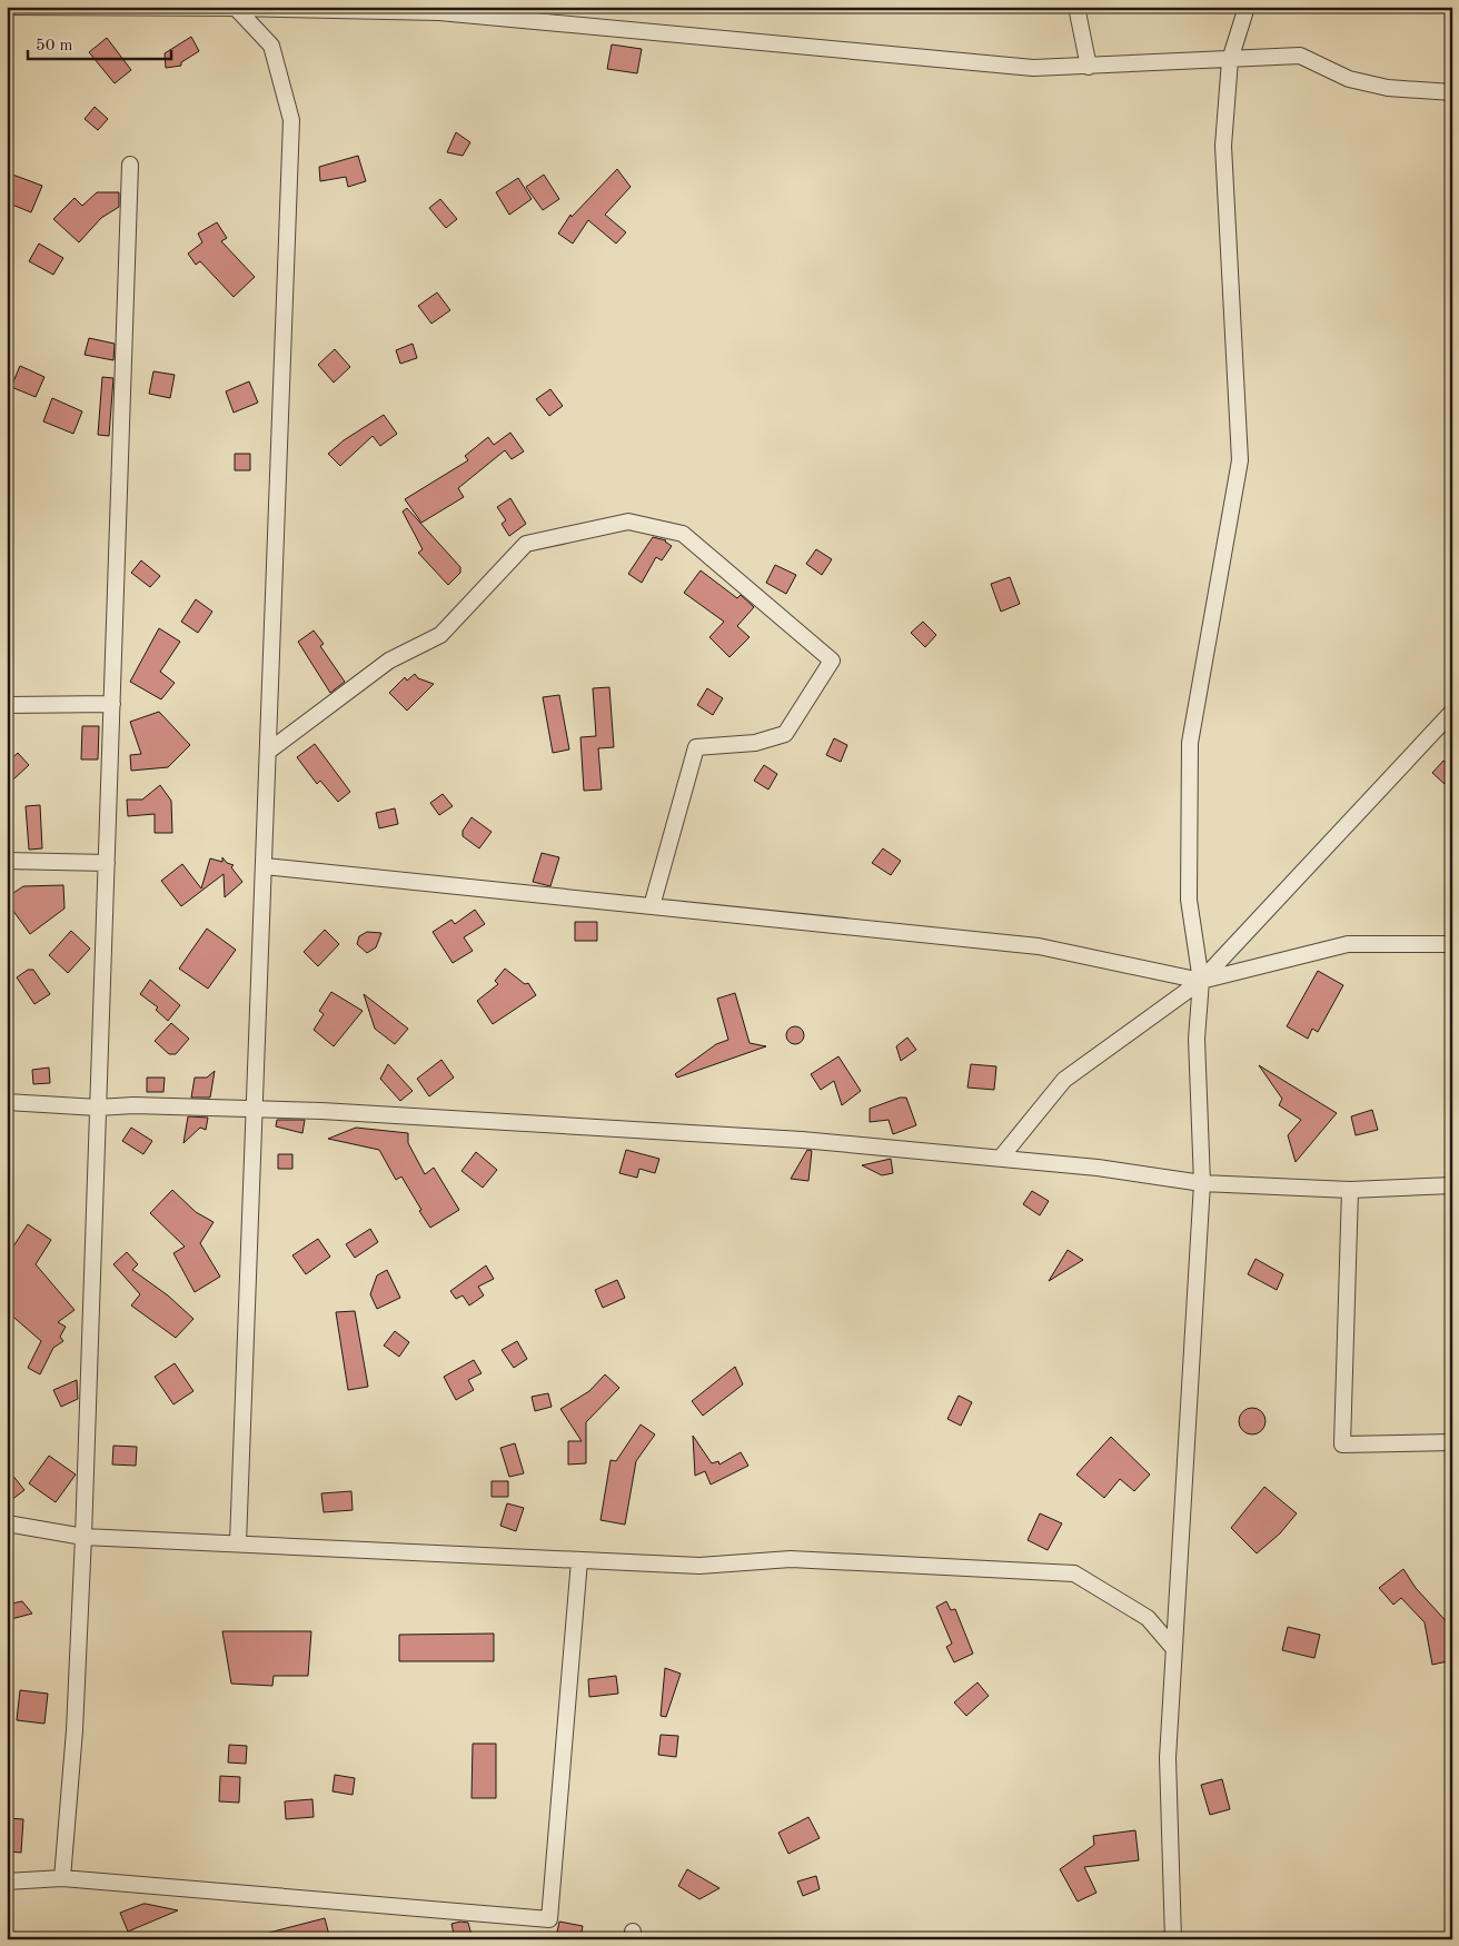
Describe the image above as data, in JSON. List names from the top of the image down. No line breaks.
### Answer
{"scale_bar":"50 m"}
